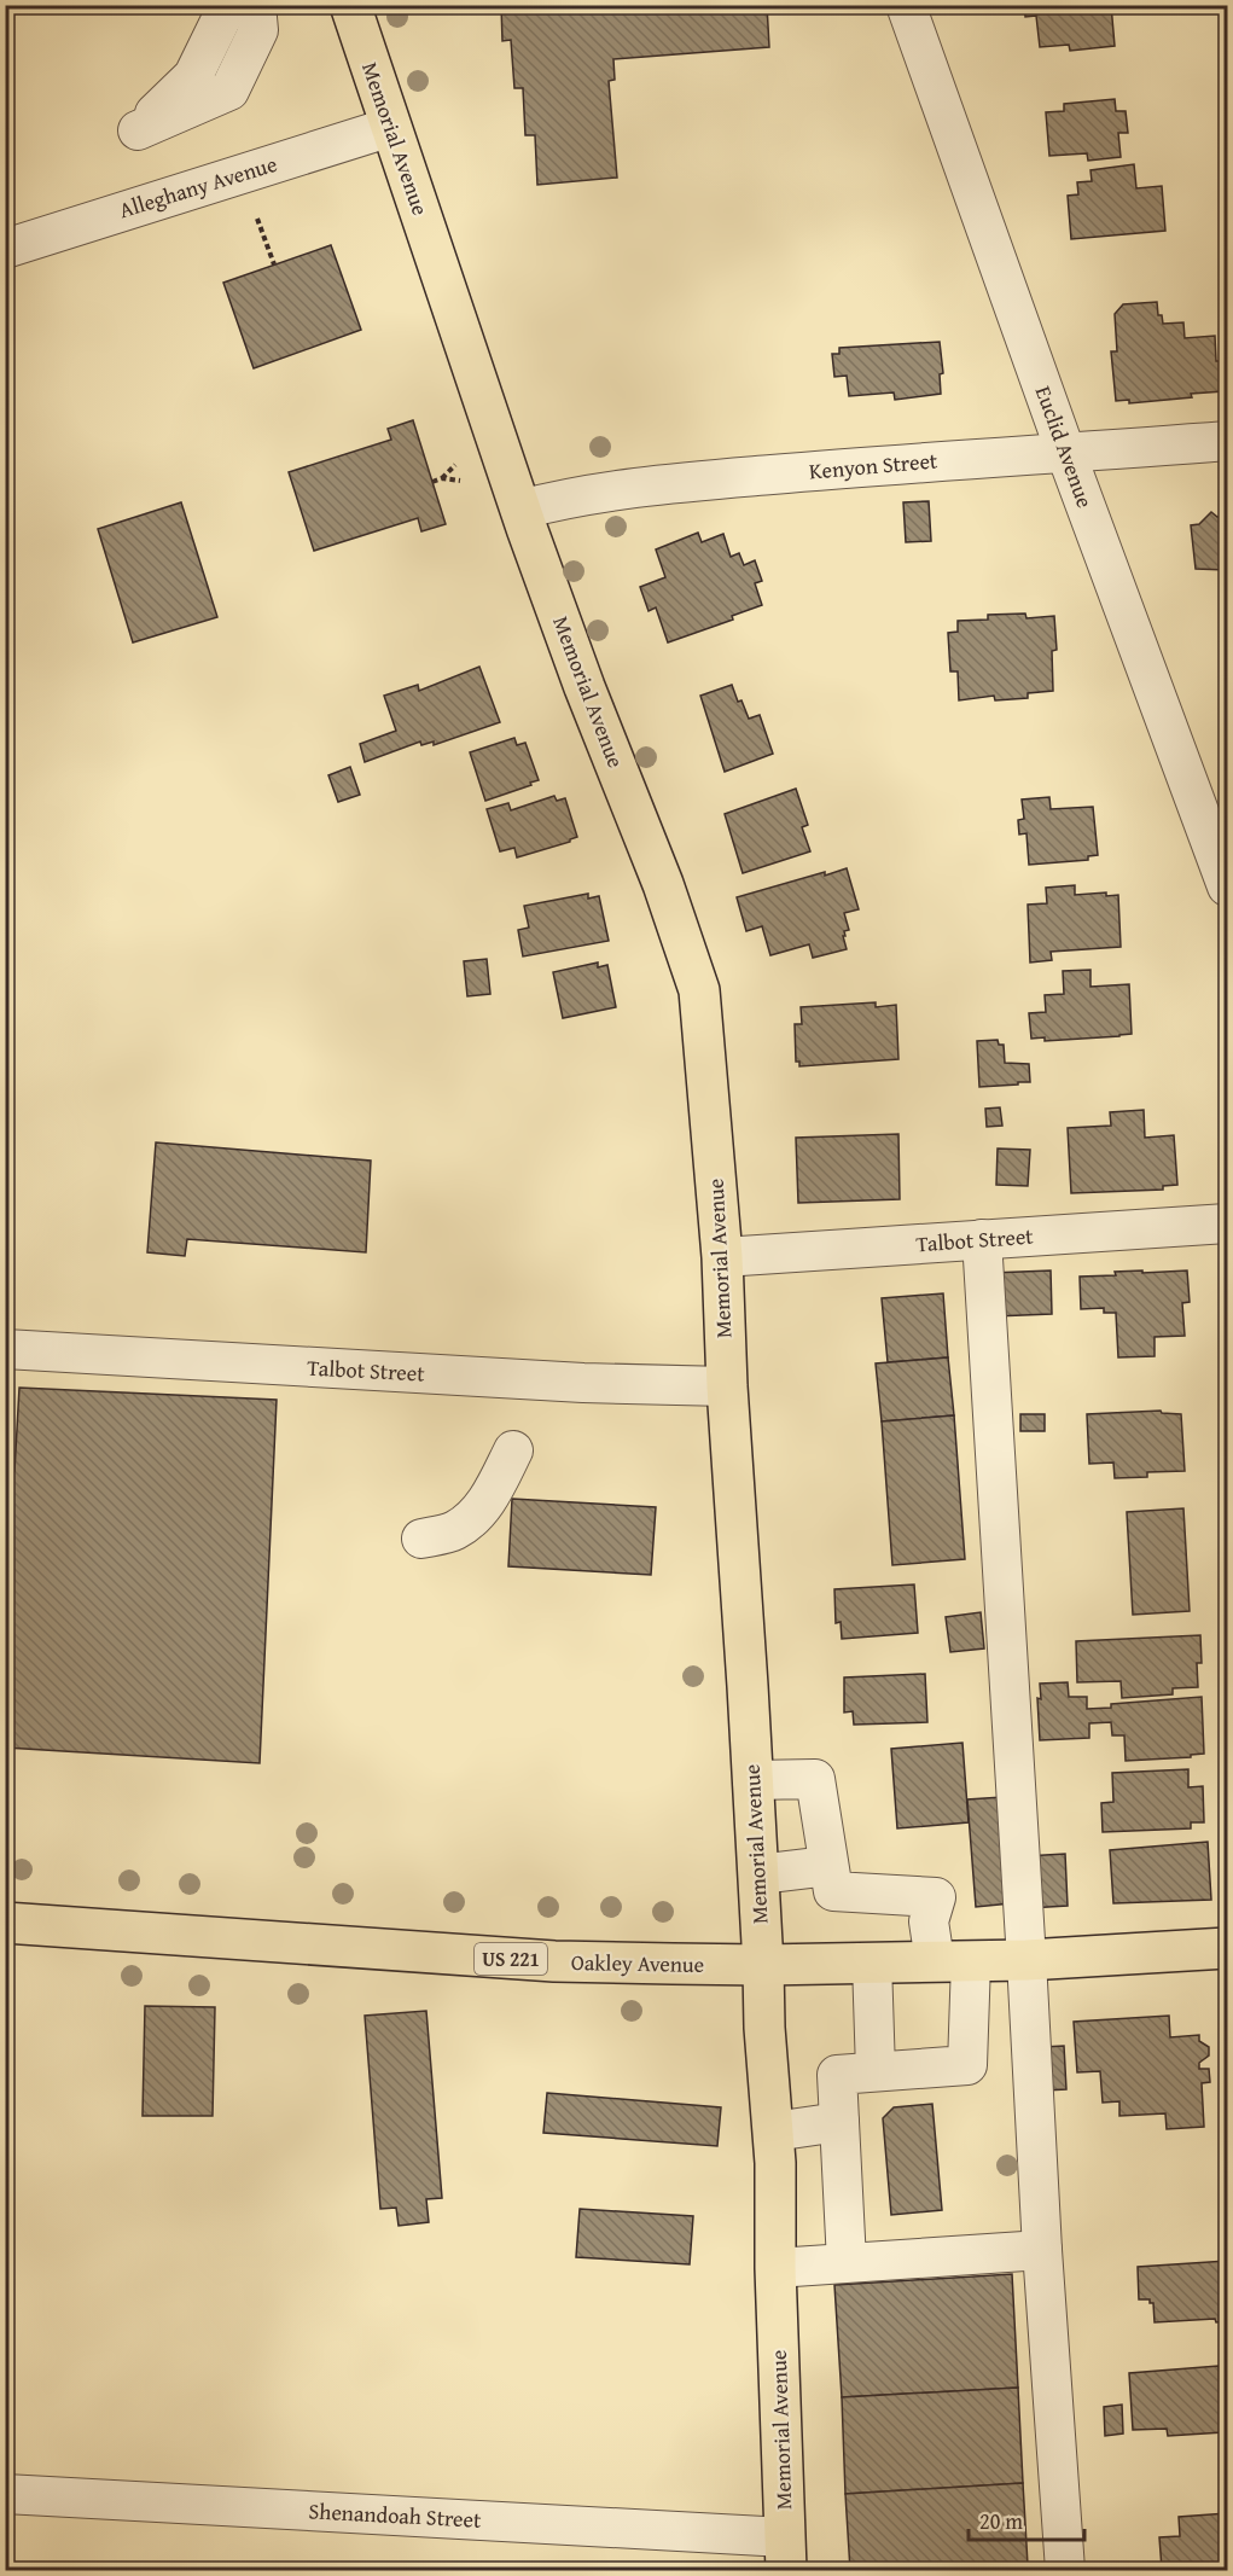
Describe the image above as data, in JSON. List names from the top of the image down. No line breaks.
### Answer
{"streets":{"main road":["Memorial Avenue","US 221","Oakley Avenue"],"street":["Alleghany Avenue","Euclid Avenue","Kenyon Street","Talbot Street","Shenandoah Street"]},"crossings":[["Memorial Avenue","Alleghany Avenue"],["Memorial Avenue","Kenyon Street"],["Memorial Avenue","Talbot Street"],["Memorial Avenue","Oakley Avenue"],["Memorial Avenue","Shenandoah Street"],["Euclid Avenue","Kenyon Street"]],"scale_bar":"20 m"}
